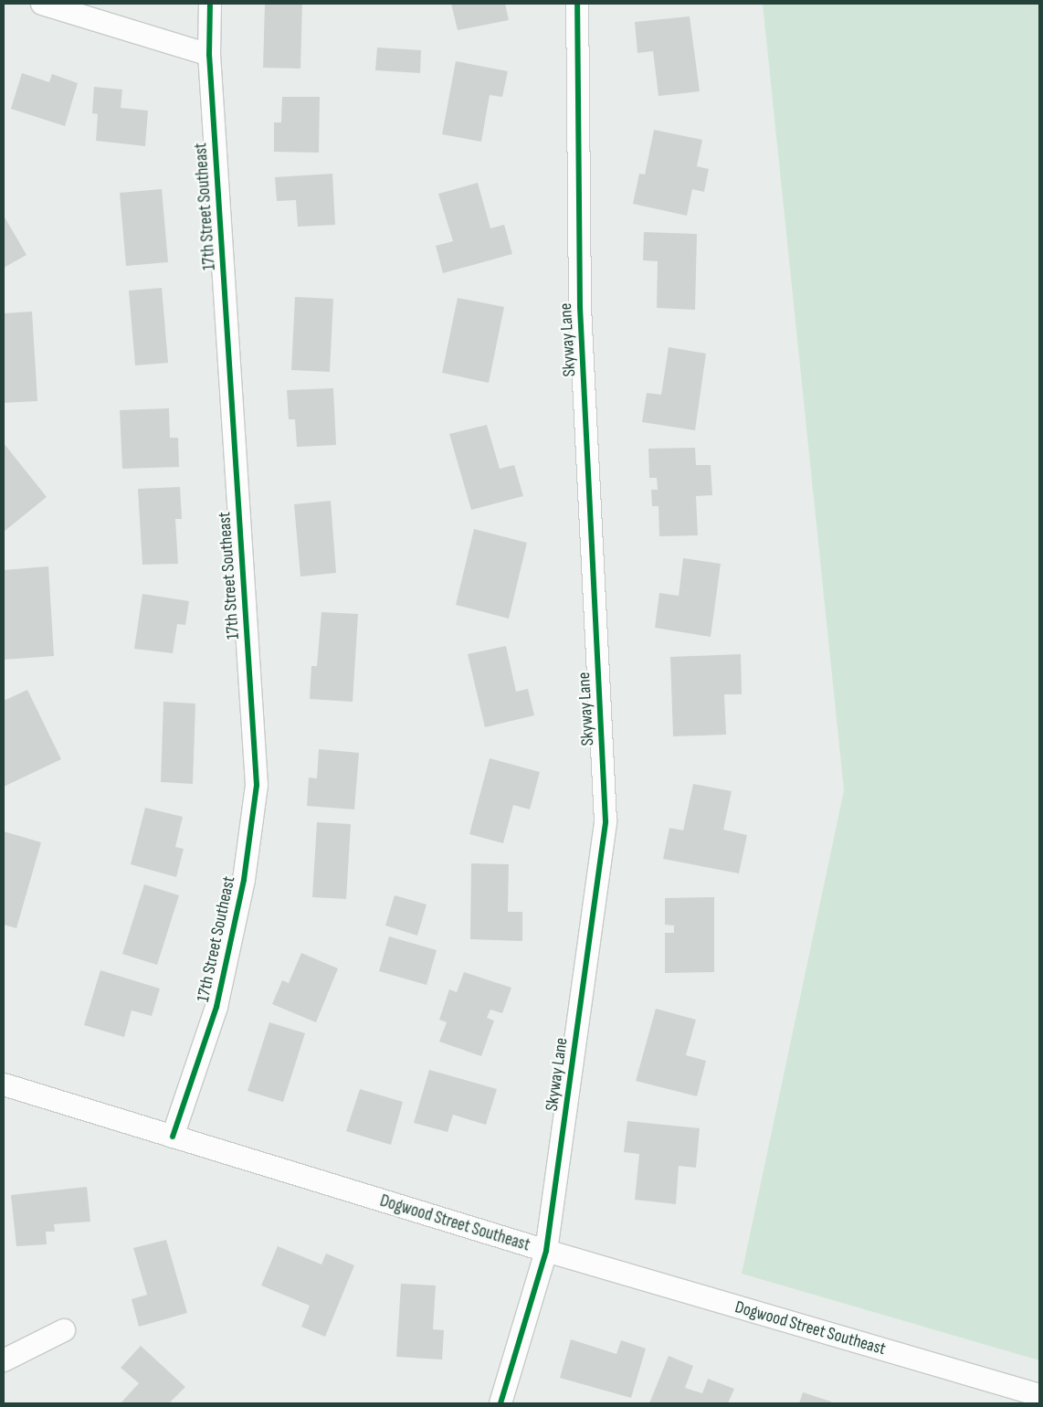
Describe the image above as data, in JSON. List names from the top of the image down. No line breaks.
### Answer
{"streets":{"street":["17th Street Southeast","Skyway Lane","Dogwood Street Southeast"]},"crossings":[["17th Street Southeast","Dogwood Street Southeast"],["Skyway Lane","Dogwood Street Southeast"]]}
